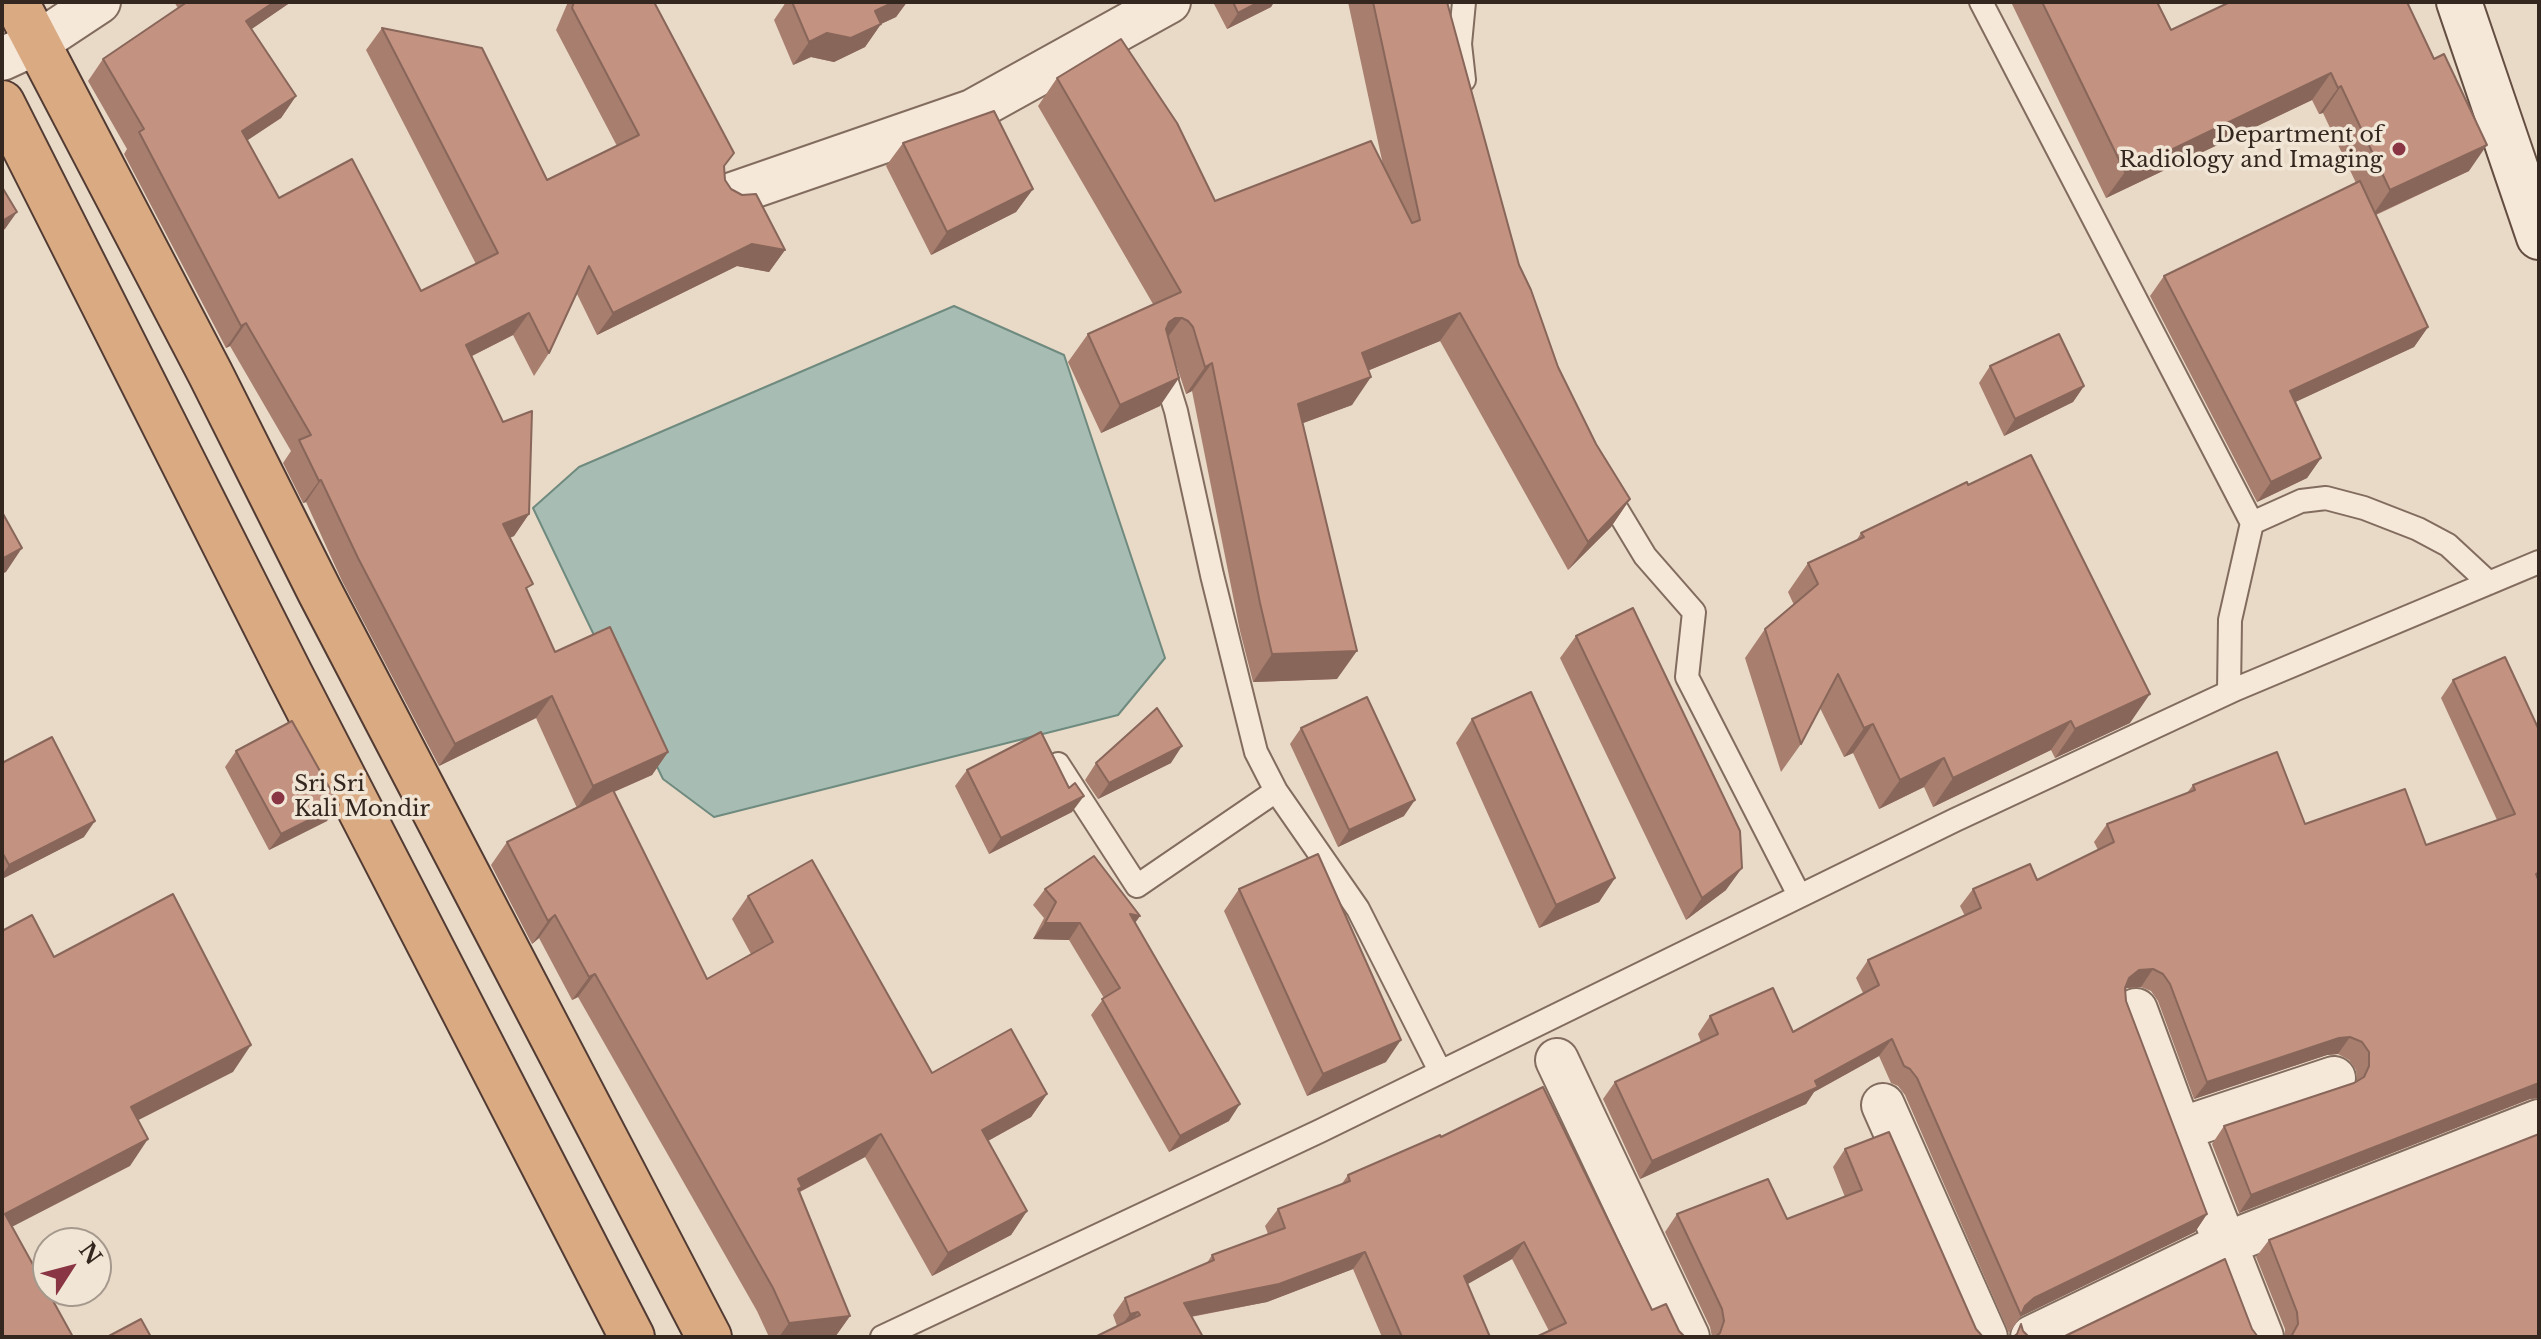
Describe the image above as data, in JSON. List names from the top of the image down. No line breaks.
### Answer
{"places":["Department of Radiology and Imaging","Sri Sri Kali Mondir"],"north":"top right"}
